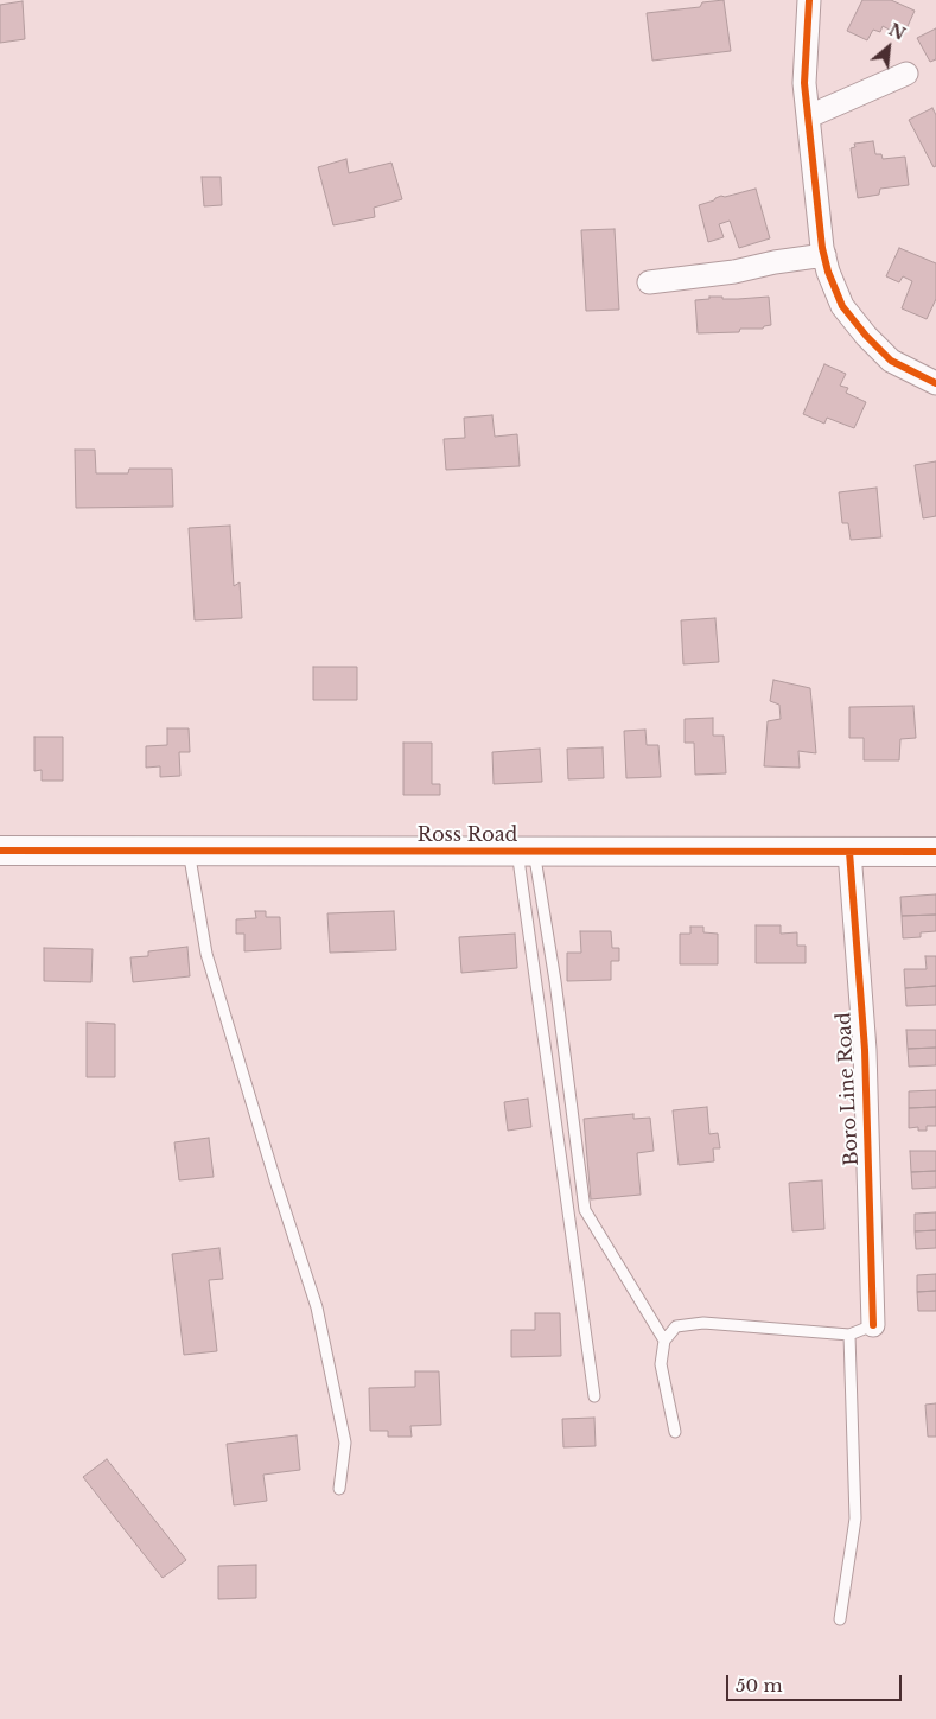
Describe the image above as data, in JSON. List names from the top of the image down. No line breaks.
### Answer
{"streets":{"street":["Ross Road","Boro Line Road"]},"crossings":[["Ross Road","Boro Line Road"]],"scale_bar":"50 m","north":"top right"}
